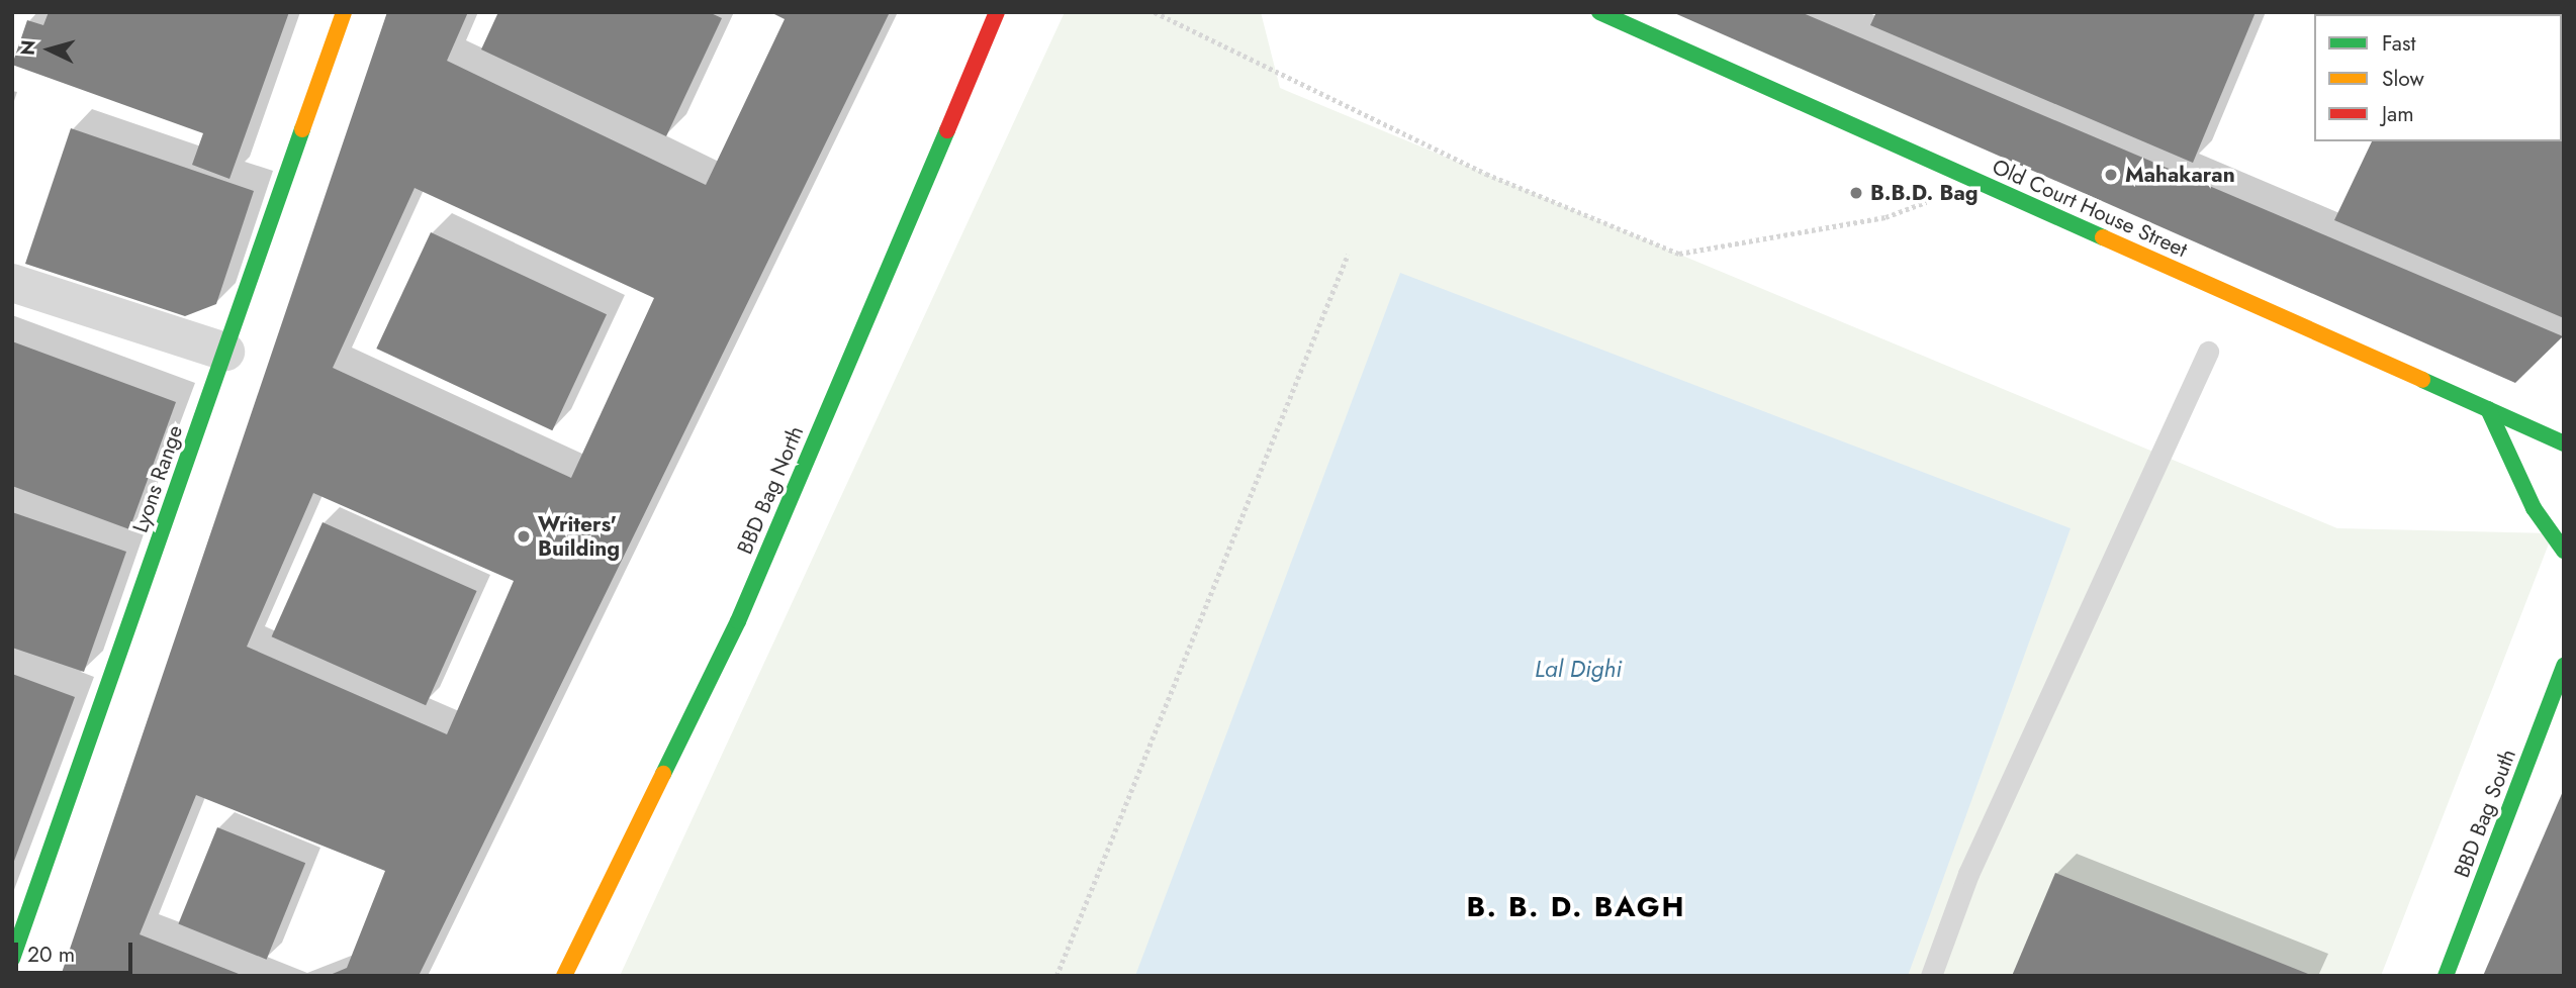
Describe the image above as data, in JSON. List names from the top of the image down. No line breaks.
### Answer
{"streets":{"main road":["Old Court House Street","Lyons Range","BBD Bag North","BBD Bag South"]},"districts":["B. B. D. BAGH"],"water":["Lal Dighi"],"places":["Mahakaran","B.B.D. Bag","Writers' Building"],"legend":["Fast","Slow","Jam"],"scale_bar":"20 m","north":"left"}
